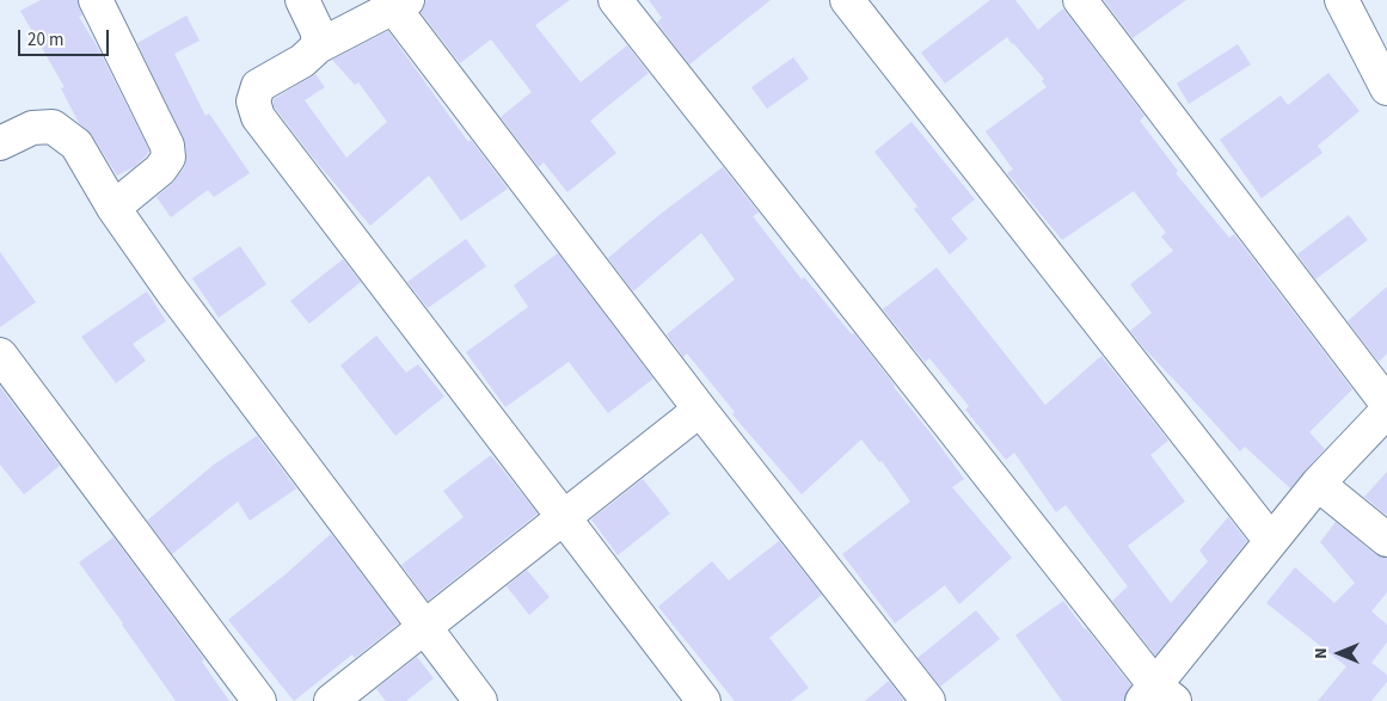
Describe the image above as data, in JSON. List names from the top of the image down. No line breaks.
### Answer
{"scale_bar":"20 m","north":"left"}
